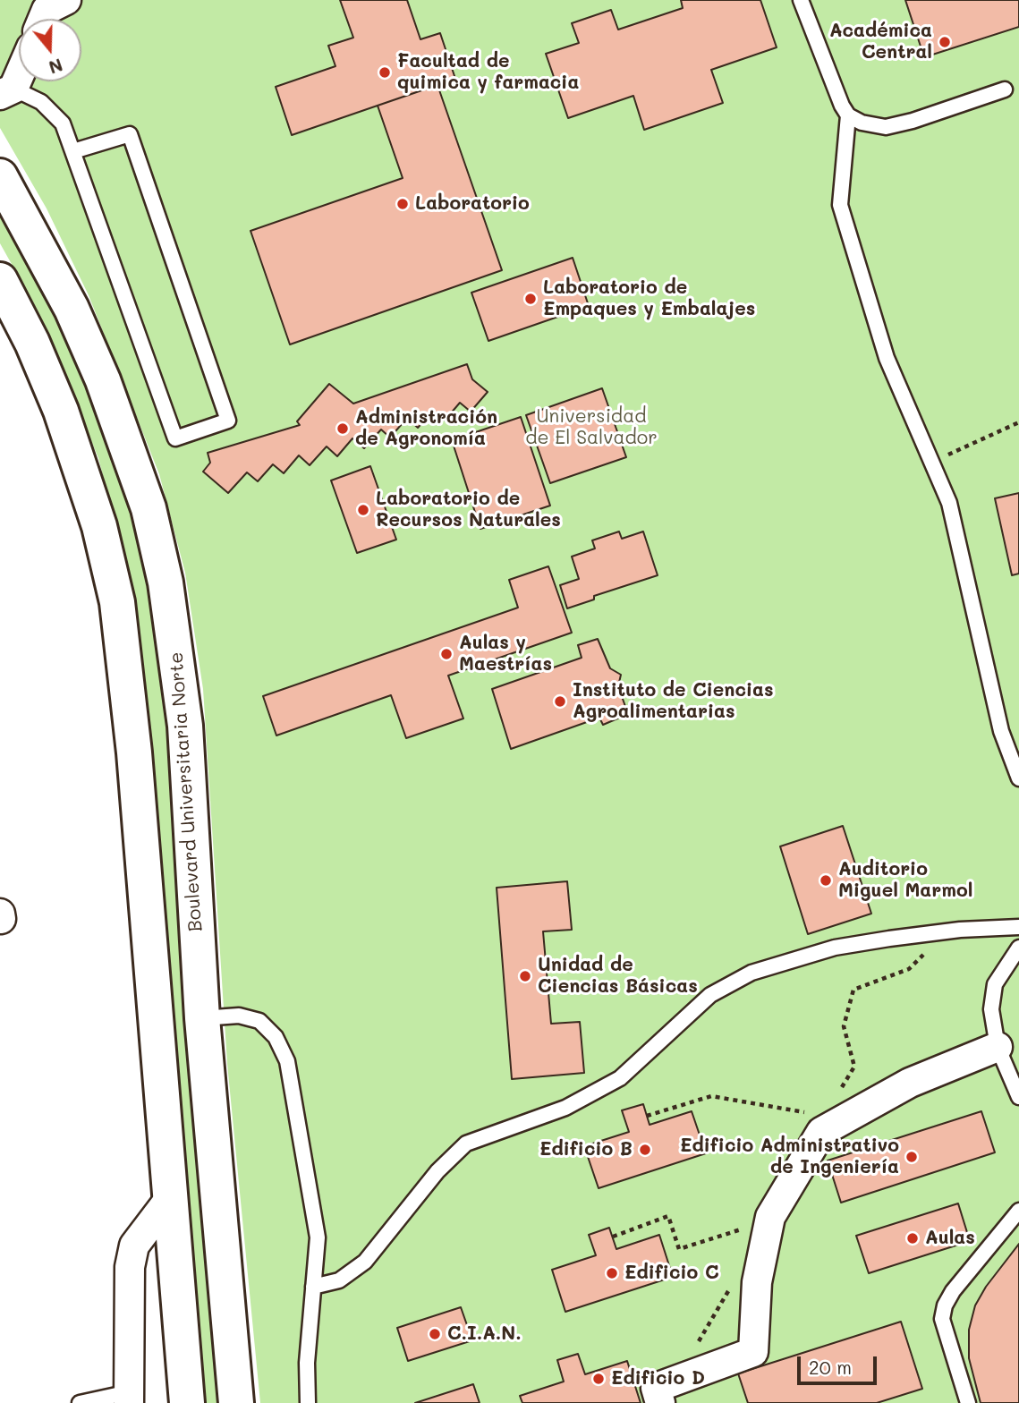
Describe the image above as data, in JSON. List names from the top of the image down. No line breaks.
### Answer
{"streets":{"main road":["Boulevard Universitaria Norte"]},"parks":["Universidad de El Salvador"],"places":["Académica Central","Facultad de quimica y farmacia","Laboratorio","Laboratorio de Empaques y Embalajes","Administración de Agronomía","Laboratorio de Recursos Naturales","Aulas y Maestrías","Instituto de Ciencias Agroalimentarias","Auditorio Miguel Marmol","Unidad de Ciencias Básicas","Edificio B","Edificio Administrativo de Ingeniería","Aulas","Edificio C","C.I.A.N.","Edificio D"],"scale_bar":"20 m","north":"bottom"}
